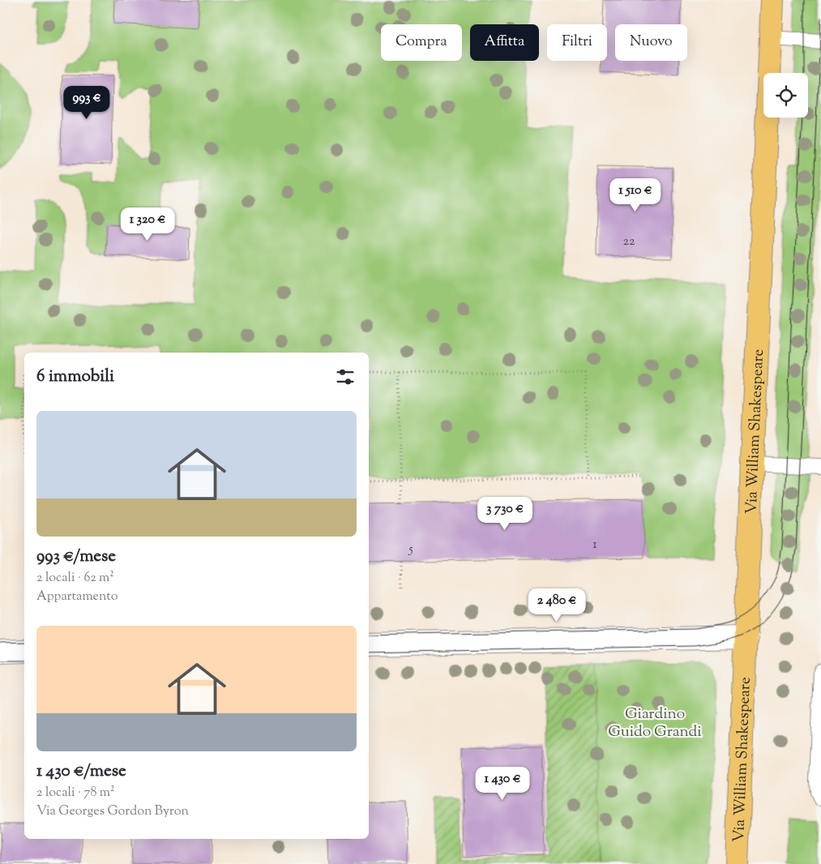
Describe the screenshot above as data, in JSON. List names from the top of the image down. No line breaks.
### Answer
{"streets":{"main road":["Via William Shakespeare"]},"parks":["Giardino Guido Grandi"],"house_numbers":["22","1","5"],"page":{"chip":["Compra","Affitta","Filtri","Nuovo"],"price":["993 €","1 510 €","1 320 €","3 730 €","2 480 €","1 430 €"],"heading":"6 immobili","list":[{"name":"993 €/mese","note":"2 locali · 62 m² · Appartamento"},{"name":"1 430 €/mese","note":"2 locali · 78 m² · Via Georges Gordon Byron"}]}}
